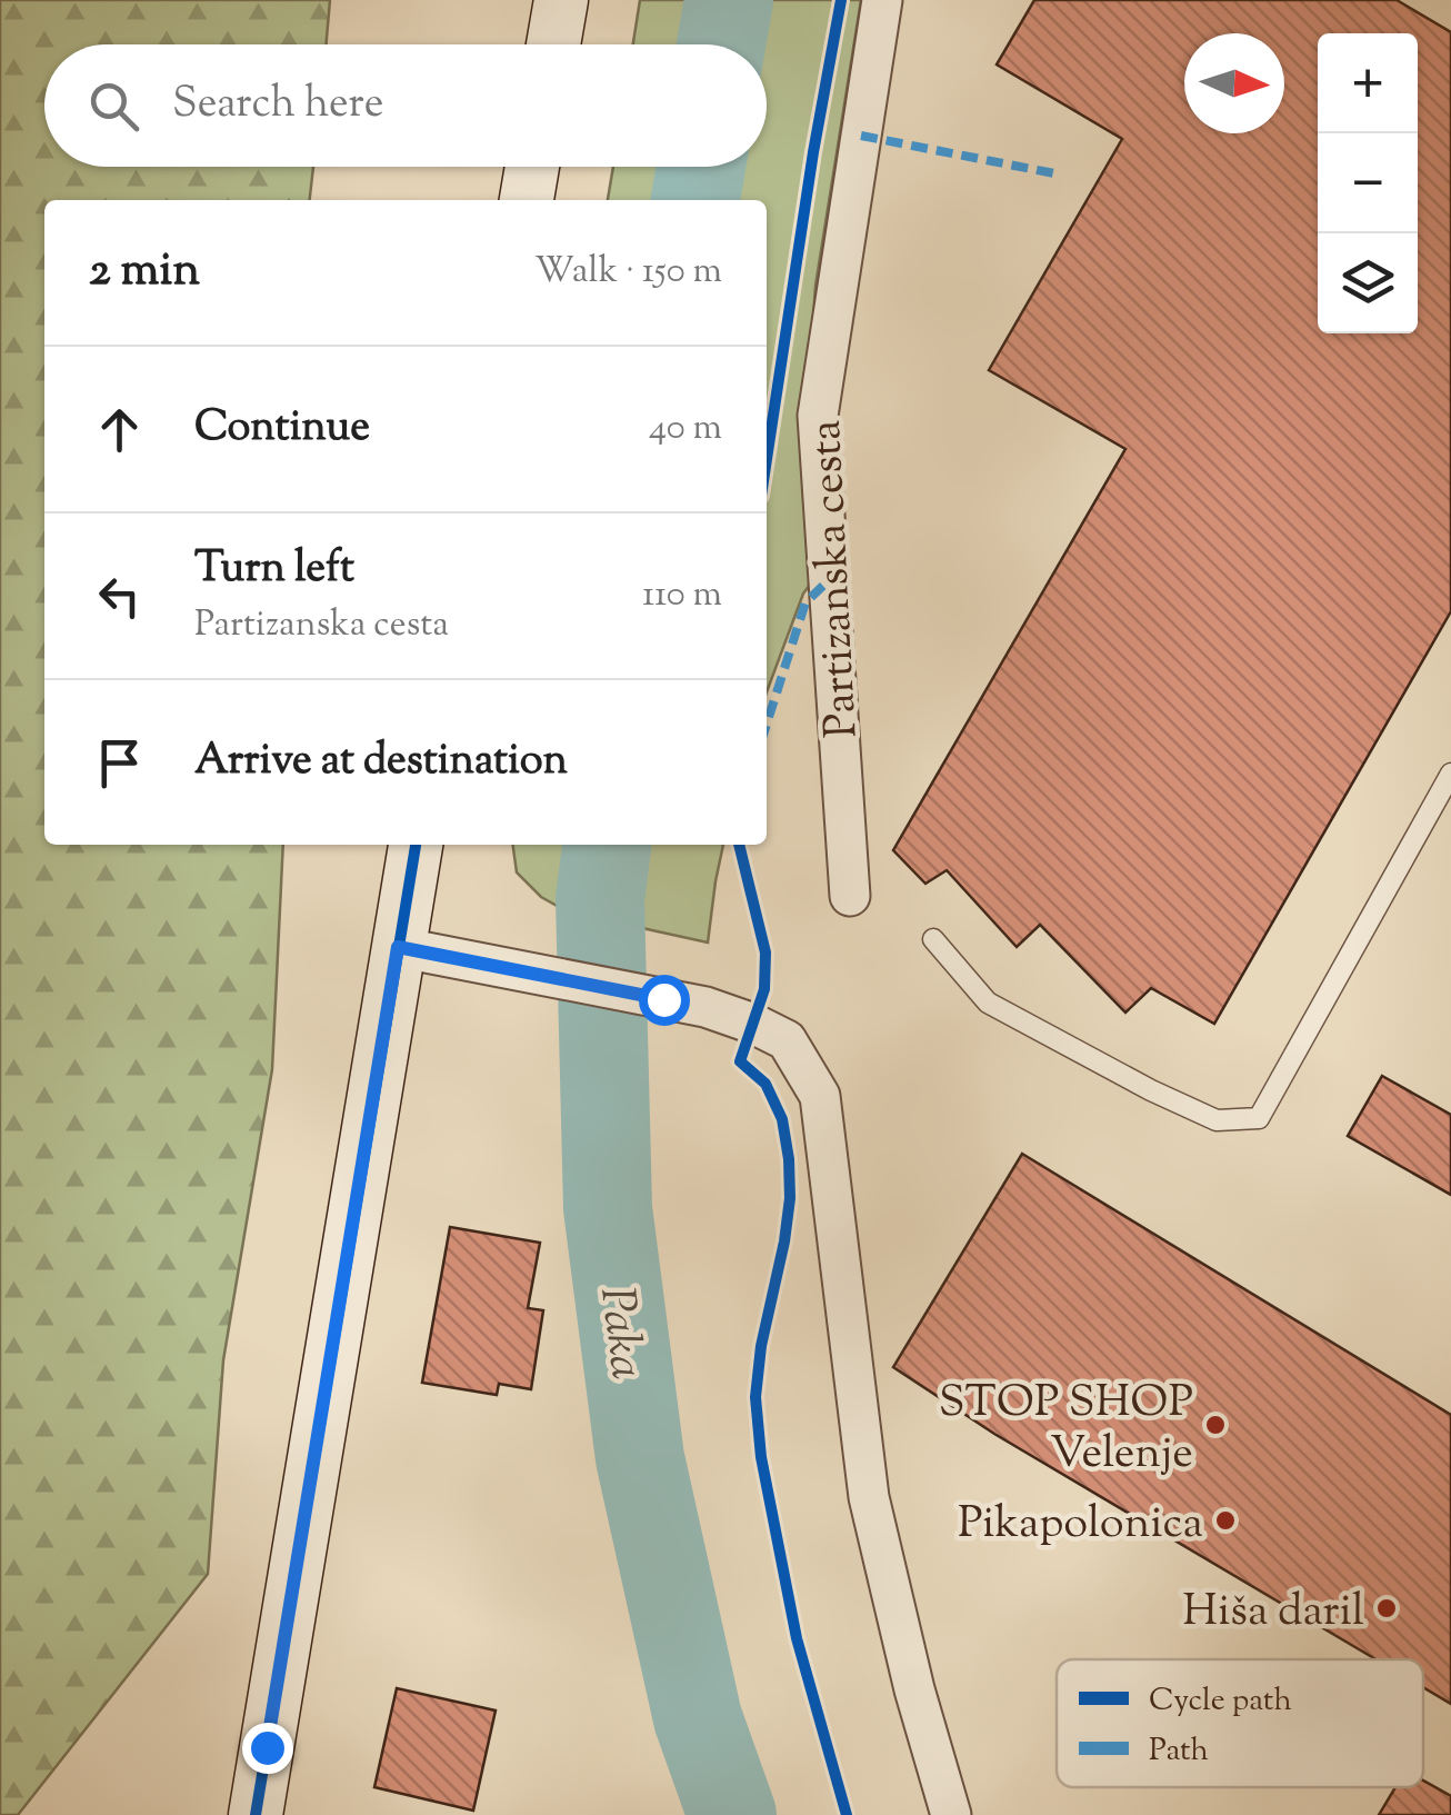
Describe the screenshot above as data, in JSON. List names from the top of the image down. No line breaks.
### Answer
{"streets":{"street":["Partizanska cesta"]},"water":["Paka"],"places":["STOP SHOP Velenje","Pikapolonica","Hiša daril"],"legend":["Cycle path","Path"],"north":"right","page":{"map_buttons":["+","−"],"search":"Search here","heading":["2 min","Walk · 150 m"],"list":[["Continue","40 m"],["Turn left","Partizanska cesta","110 m"],"Arrive at destination"]}}
